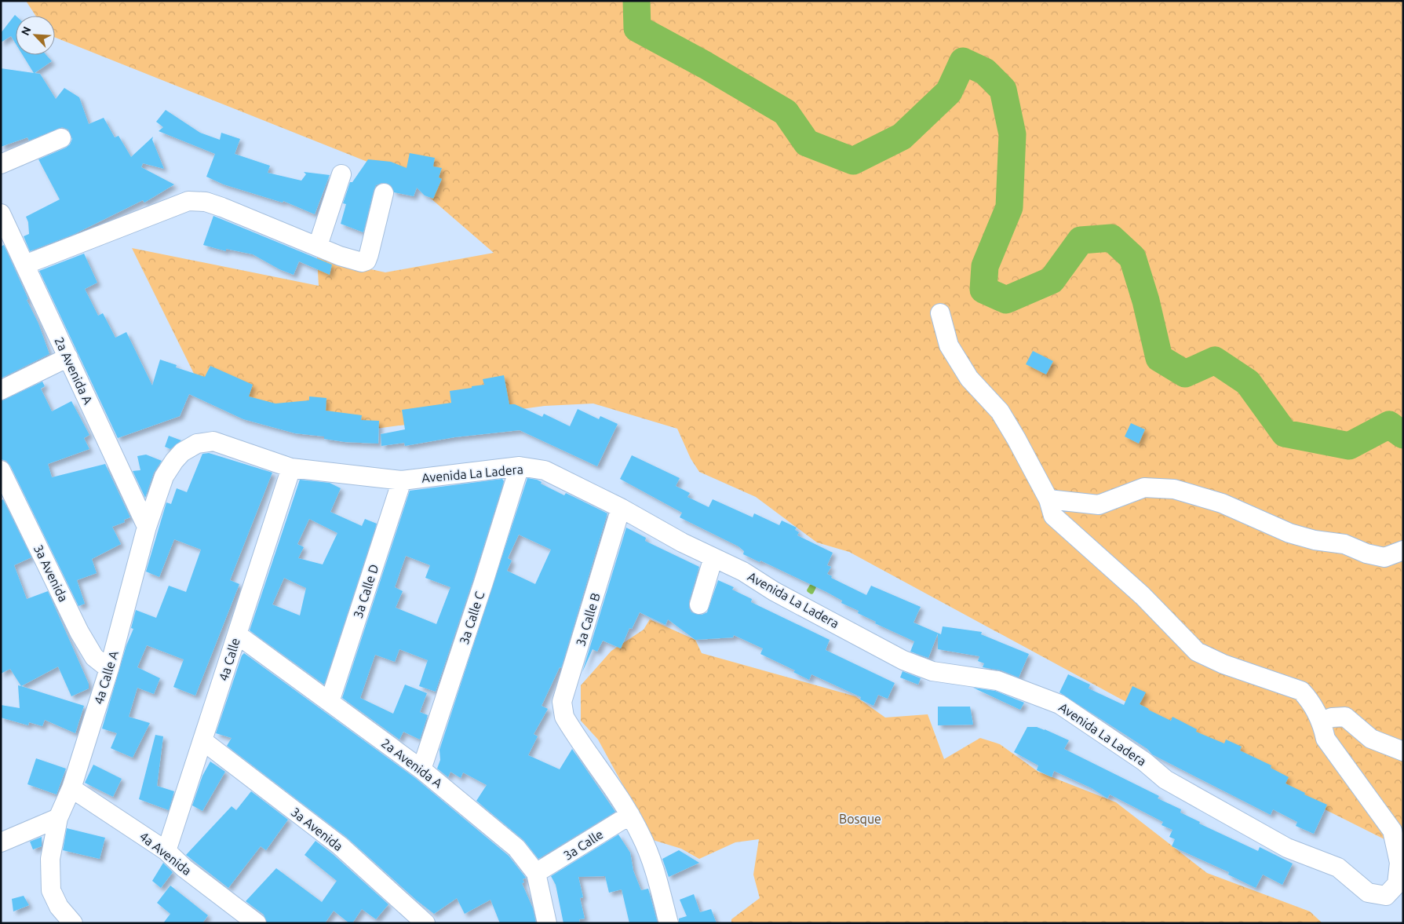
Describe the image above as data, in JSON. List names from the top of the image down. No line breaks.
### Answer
{"streets":{"street":["2a Avenida A","Avenida La Ladera","3a Avenida","3a Calle D","3a Calle C","3a Calle B","4a Calle","4a Calle A","3a Calle","4a Avenida"]},"crossings":[["2a Avenida A","3a Calle D"],["2a Avenida A","3a Calle C"],["2a Avenida A","4a Calle"],["2a Avenida A","4a Calle A"],["2a Avenida A","3a Calle"],["Avenida La Ladera","3a Calle D"],["Avenida La Ladera","3a Calle C"],["Avenida La Ladera","3a Calle B"],["Avenida La Ladera","4a Calle"],["Avenida La Ladera","4a Calle A"],["3a Avenida","4a Calle"],["3a Avenida","4a Calle A"],["3a Calle B","3a Calle"],["4a Calle","4a Avenida"],["4a Calle A","4a Avenida"]],"parks":["Bosque"],"north":"top left"}
